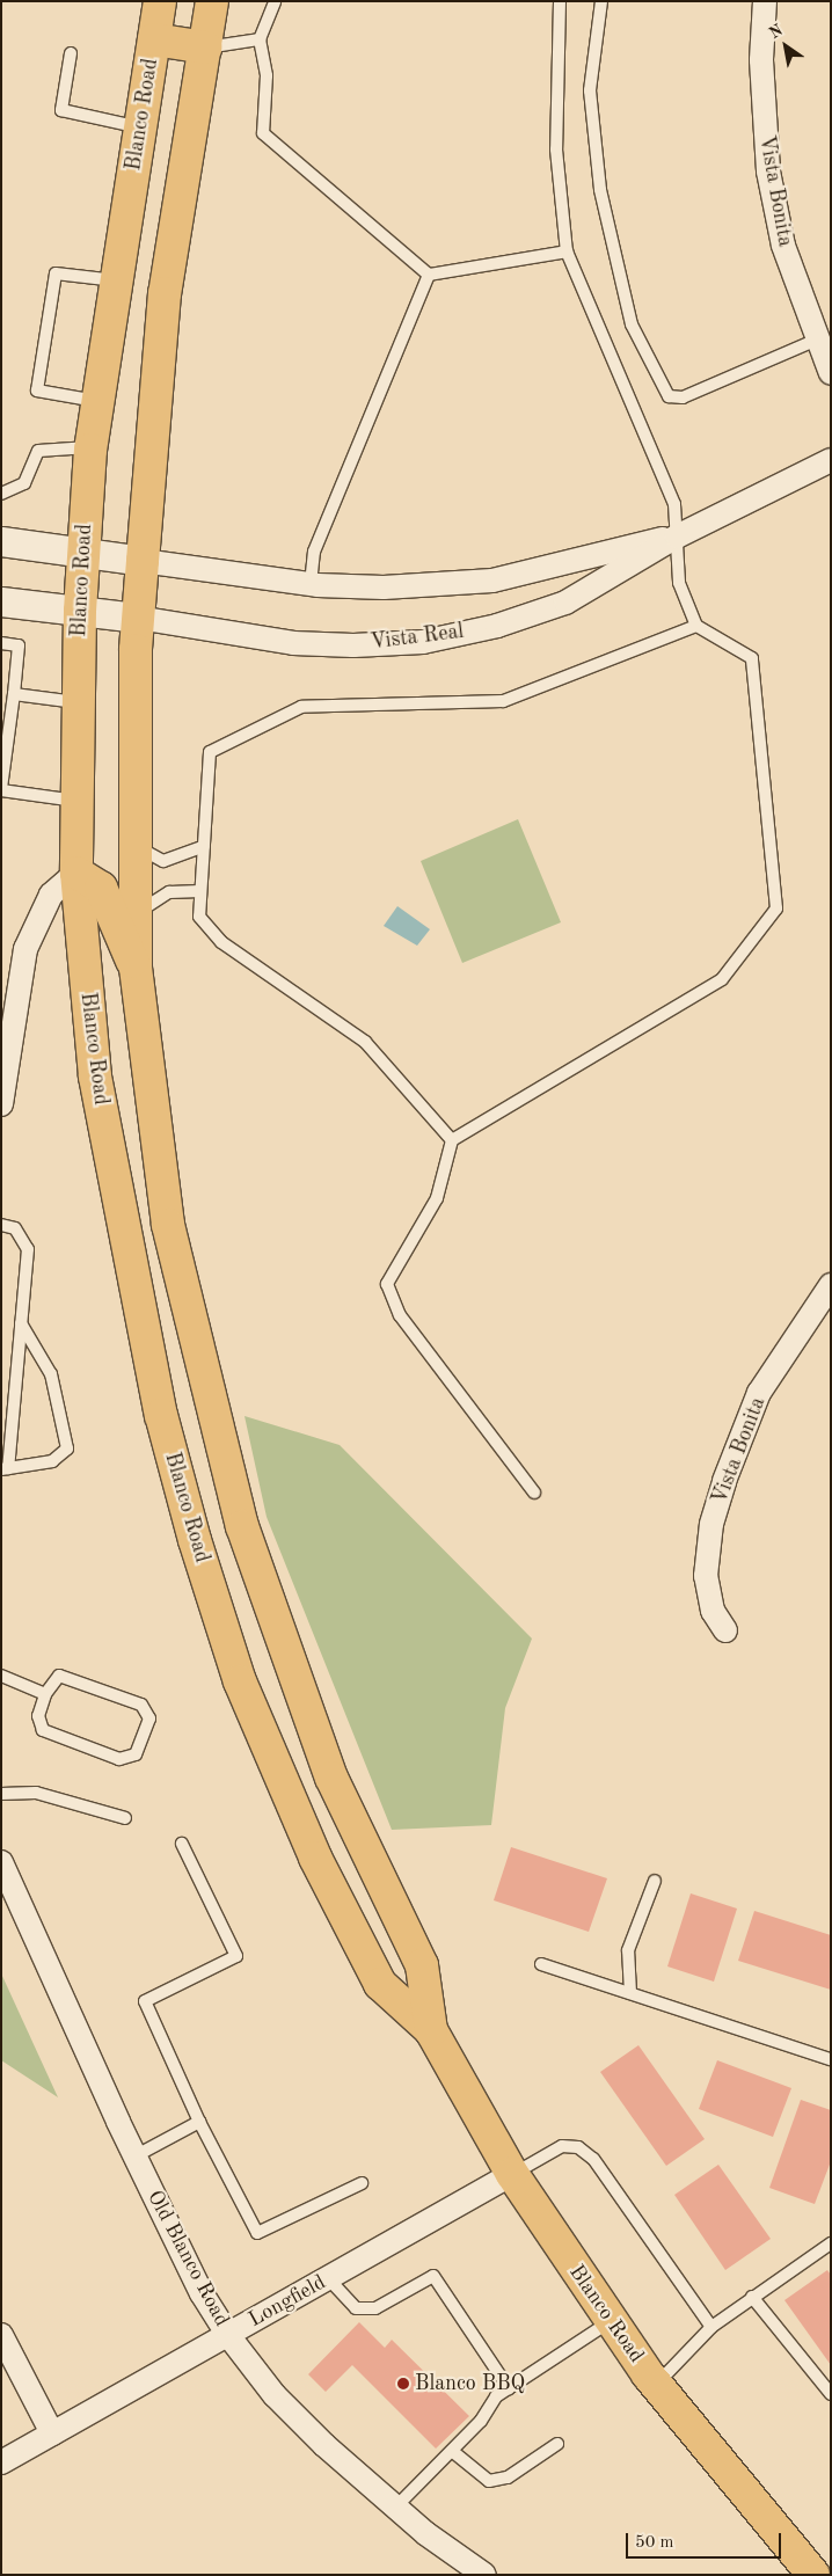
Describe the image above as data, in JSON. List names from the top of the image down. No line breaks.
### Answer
{"streets":{"main road":["Blanco Road"],"street":["Vista Bonita","Vista Real","Old Blanco Road","Longfield"]},"crossings":[["Blanco Road","Vista Real"],["Blanco Road","Longfield"],["Old Blanco Road","Longfield"]],"places":["Blanco BBQ"],"scale_bar":"50 m","north":"top left"}
